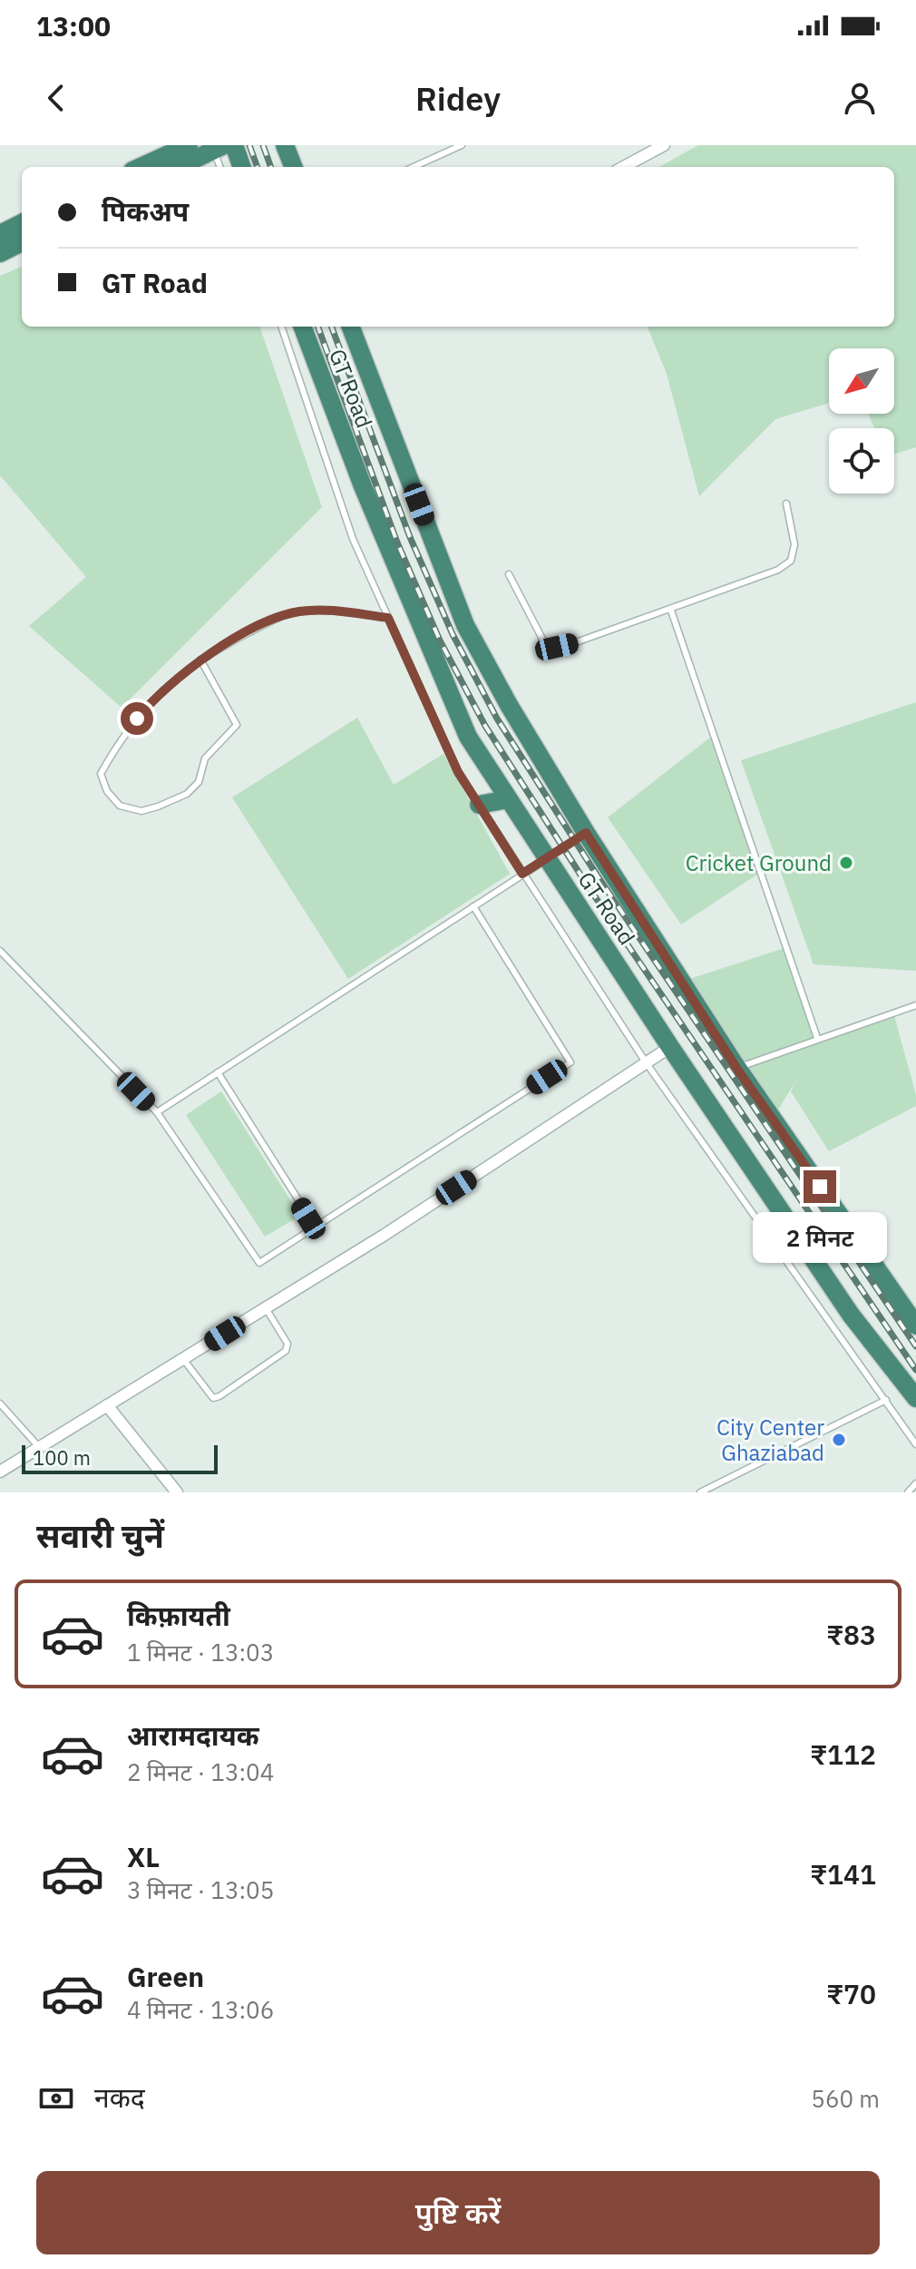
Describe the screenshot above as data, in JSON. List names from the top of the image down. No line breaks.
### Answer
{"streets":{"highway":["GT Road"]},"places":["Cricket Ground","City Center Ghaziabad"],"scale_bar":"100 m","north":"bottom left","page":{"status":"13:00","header":"Ridey","banner":["पिकअप","GT Road"],"bubble":"2 मिनट","scale":"100 m","heading":"सवारी चुनें","list":[{"name":"किफ़ायती","note":"1 मिनट · 13:03","value":"₹83"},{"name":"आरामदायक","note":"2 मिनट · 13:04","value":"₹112"},{"name":"XL","note":"3 मिनट · 13:05","value":"₹141"},{"name":"Green","note":"4 मिनट · 13:06","value":"₹70"}],"pay":["नकद","560 m"],"buttons":"पुष्टि करें"}}
